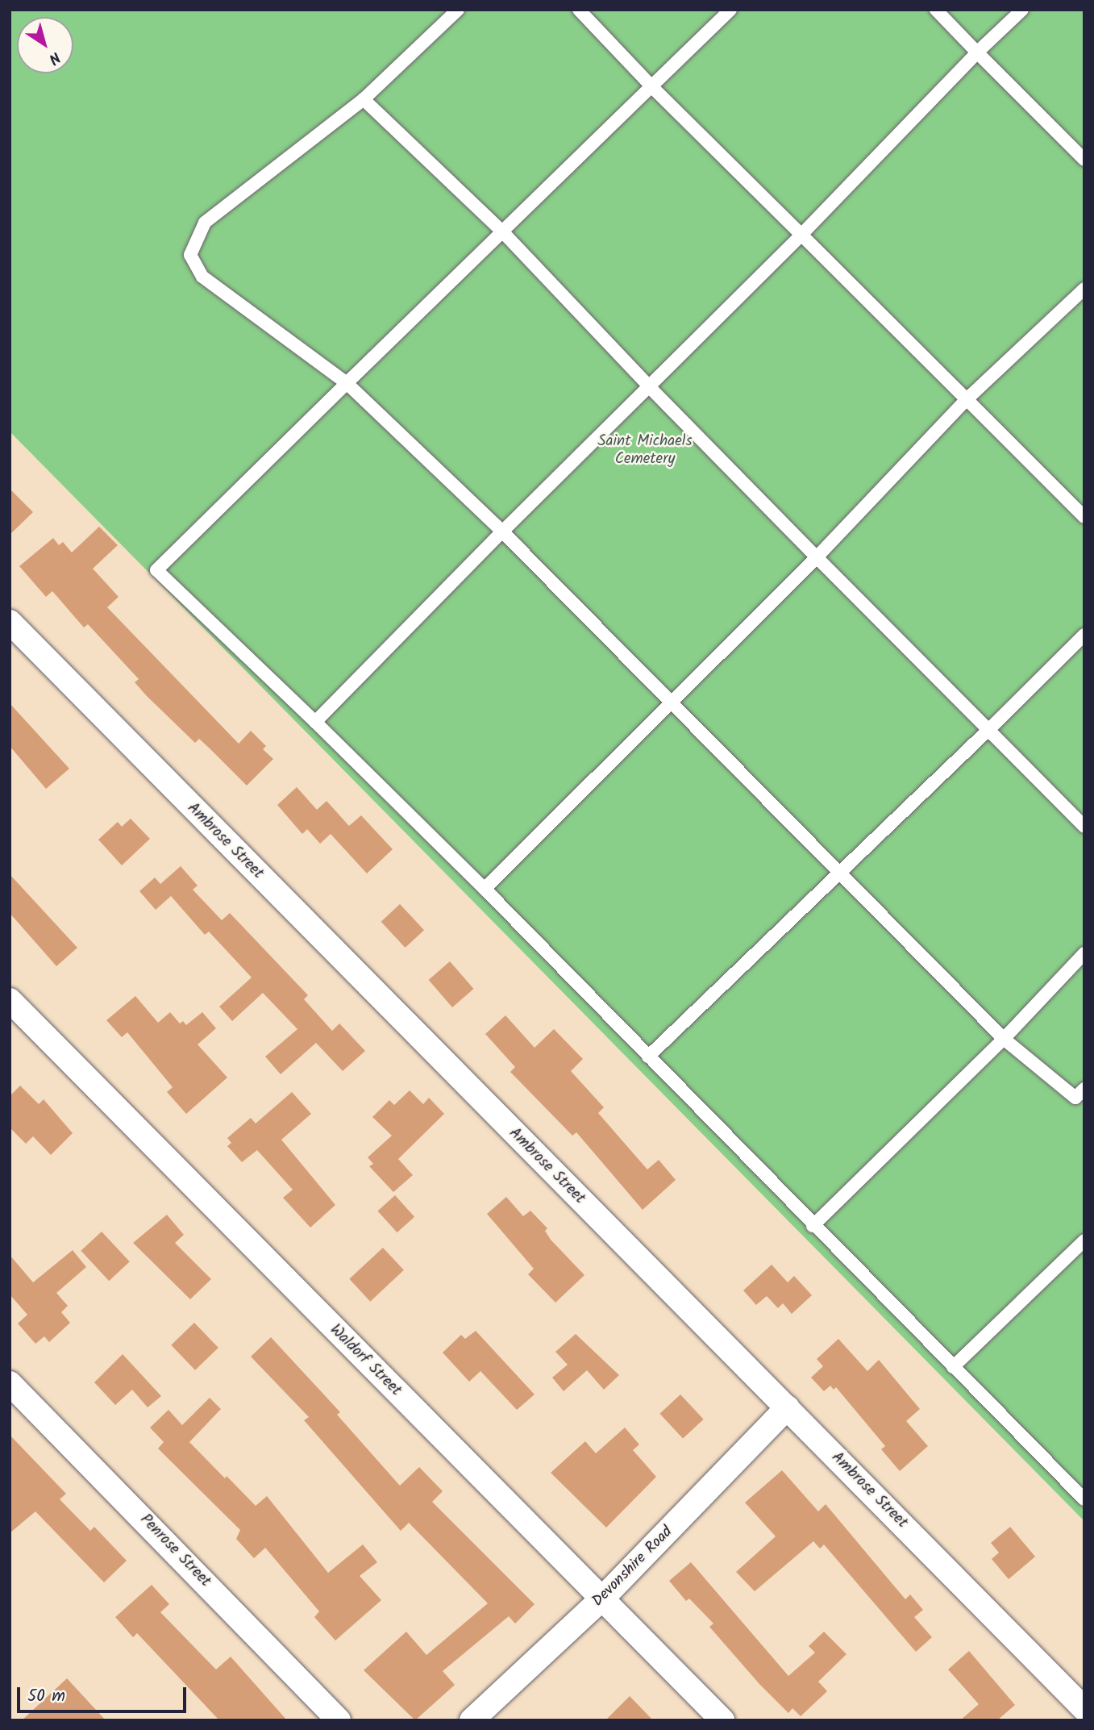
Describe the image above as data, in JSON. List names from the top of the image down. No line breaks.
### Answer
{"streets":{"street":["Ambrose Street","Waldorf Street","Penrose Street","Devonshire Road"]},"crossings":[["Ambrose Street","Devonshire Road"],["Waldorf Street","Devonshire Road"]],"parks":["Saint Michaels Cemetery"],"scale_bar":"50 m","north":"bottom right"}
